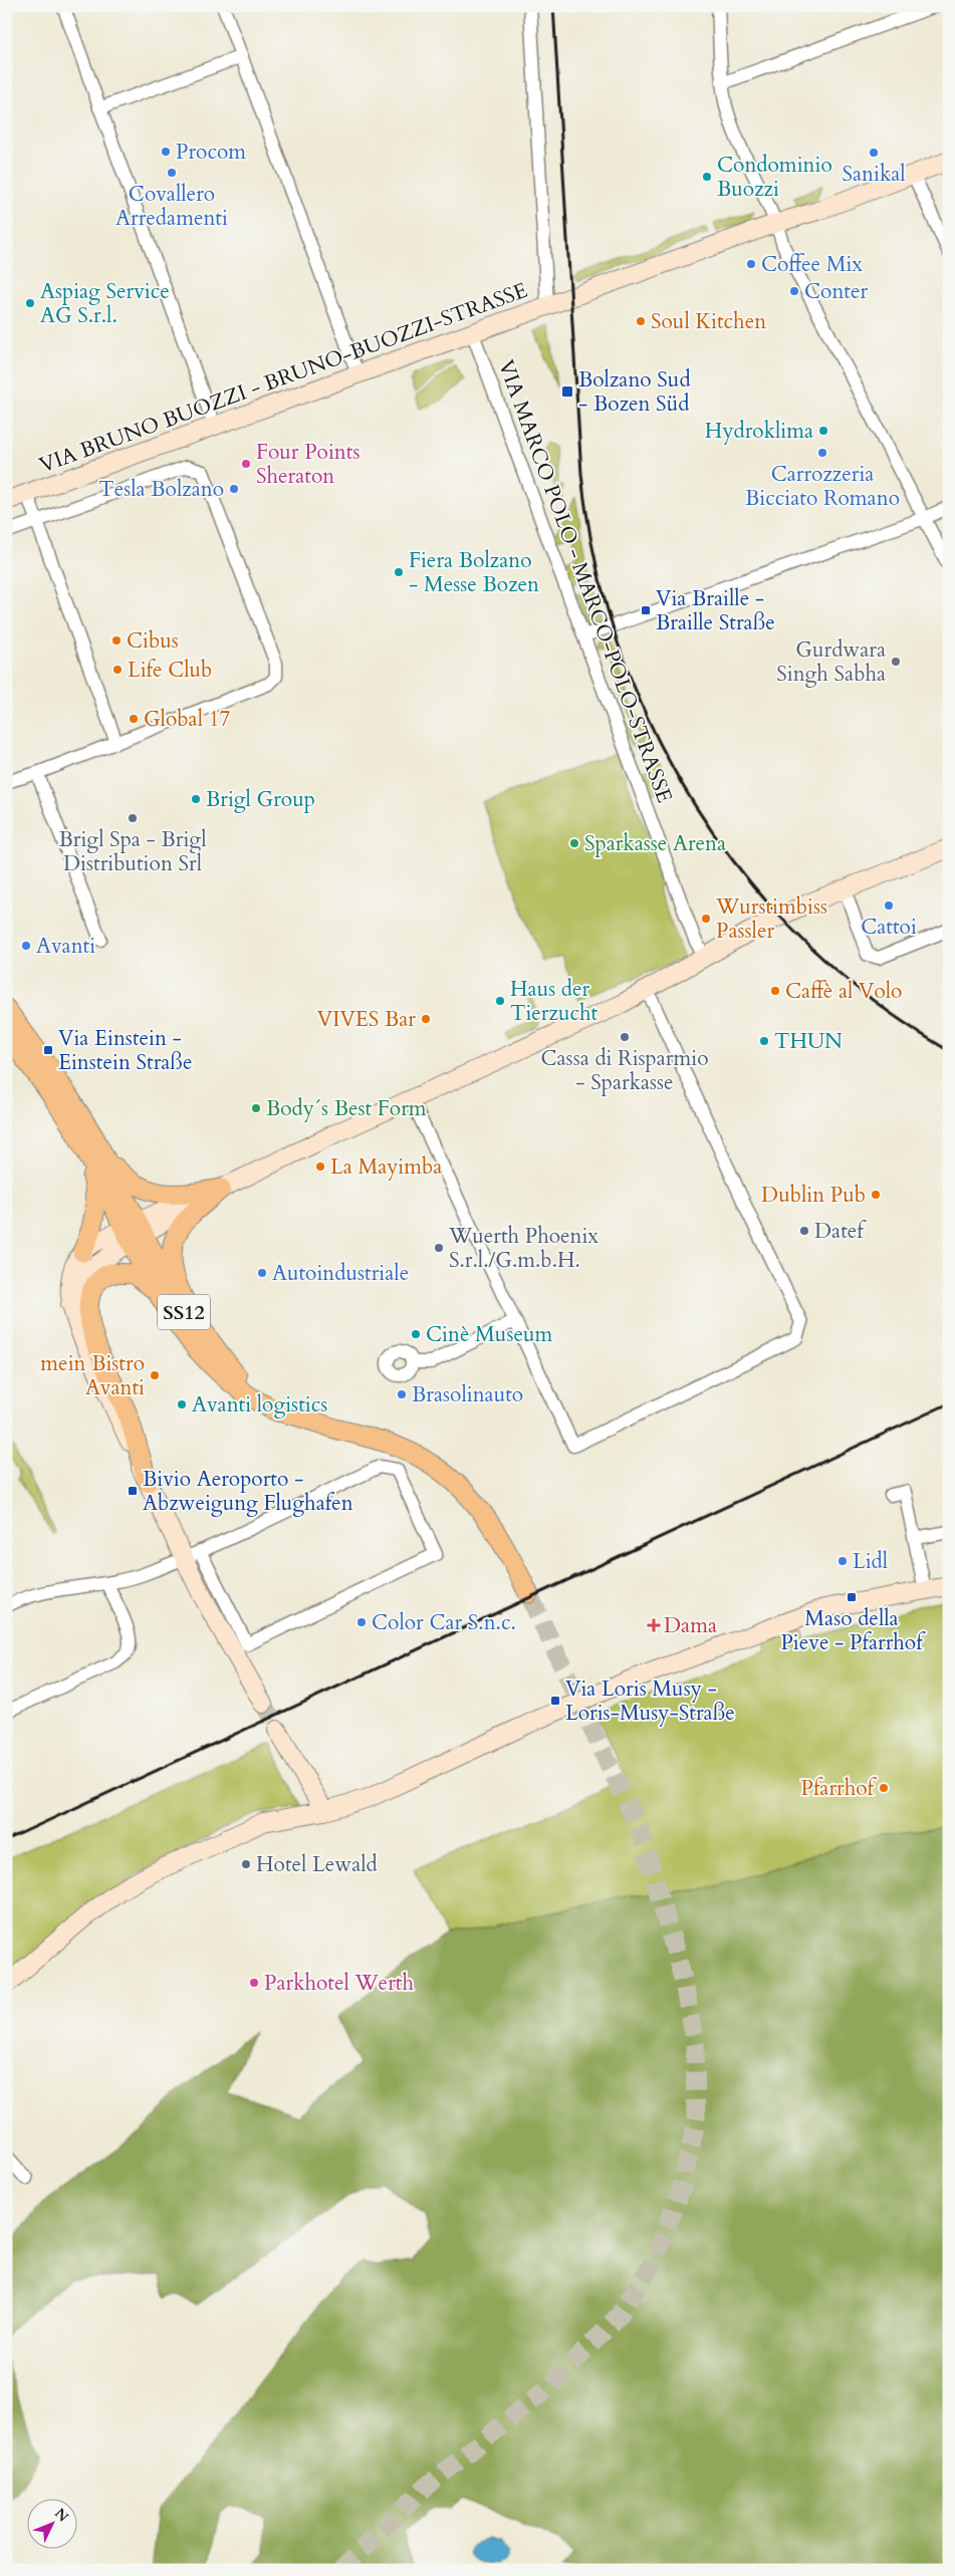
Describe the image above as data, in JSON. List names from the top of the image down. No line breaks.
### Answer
{"streets":{"main road":["VIA BRUNO BUOZZI - BRUNO-BUOZZI-STRASSE","SS12"],"street":["VIA MARCO POLO - MARCO-POLO-STRASSE"]},"crossings":[["VIA BRUNO BUOZZI - BRUNO-BUOZZI-STRASSE","VIA MARCO POLO - MARCO-POLO-STRASSE"]],"places":{"other":["Procom","Sanikal","Covallero Arredamenti","Condominio Buozzi","Coffee Mix","Conter","Aspiag Service AG S.r.l.","Soul Kitchen","Hydroklima","Carrozzeria Bicciato Romano","Four Points Sheraton","Tesla Bolzano","Fiera Bolzano - Messe Bozen","Cibus","Gurdwara Singh Sabha","Life Club","Global 17","Brigl Group","Brigl Spa - Brigl Distribution Srl","Sparkasse Arena","Cattoi","Wurstimbiss Passler","Avanti","Caffè al Volo","Haus der Tierzucht","VIVES Bar","Cassa di Risparmio - Sparkasse","THUN","Body´s Best Form","La Mayimba","Dublin Pub","Datef","Wuerth Phoenix S.r.l./G.m.b.H.","Autoindustriale","Cinè Museum","mein Bistro Avanti","Brasolinauto","Avanti logistics","Lidl","Color Car S.n.c.","Pfarrhof","Hotel Lewald","Parkhotel Werth"],"transit":["Bolzano Sud - Bozen Süd","Via Braille - Braille Straße","Via Einstein - Einstein Straße","Bivio Aeroporto - Abzweigung Flughafen","Maso della Pieve - Pfarrhof","Via Loris Musy - Loris-Musy-Straße"],"health":["Dama"]},"north":"top right"}
